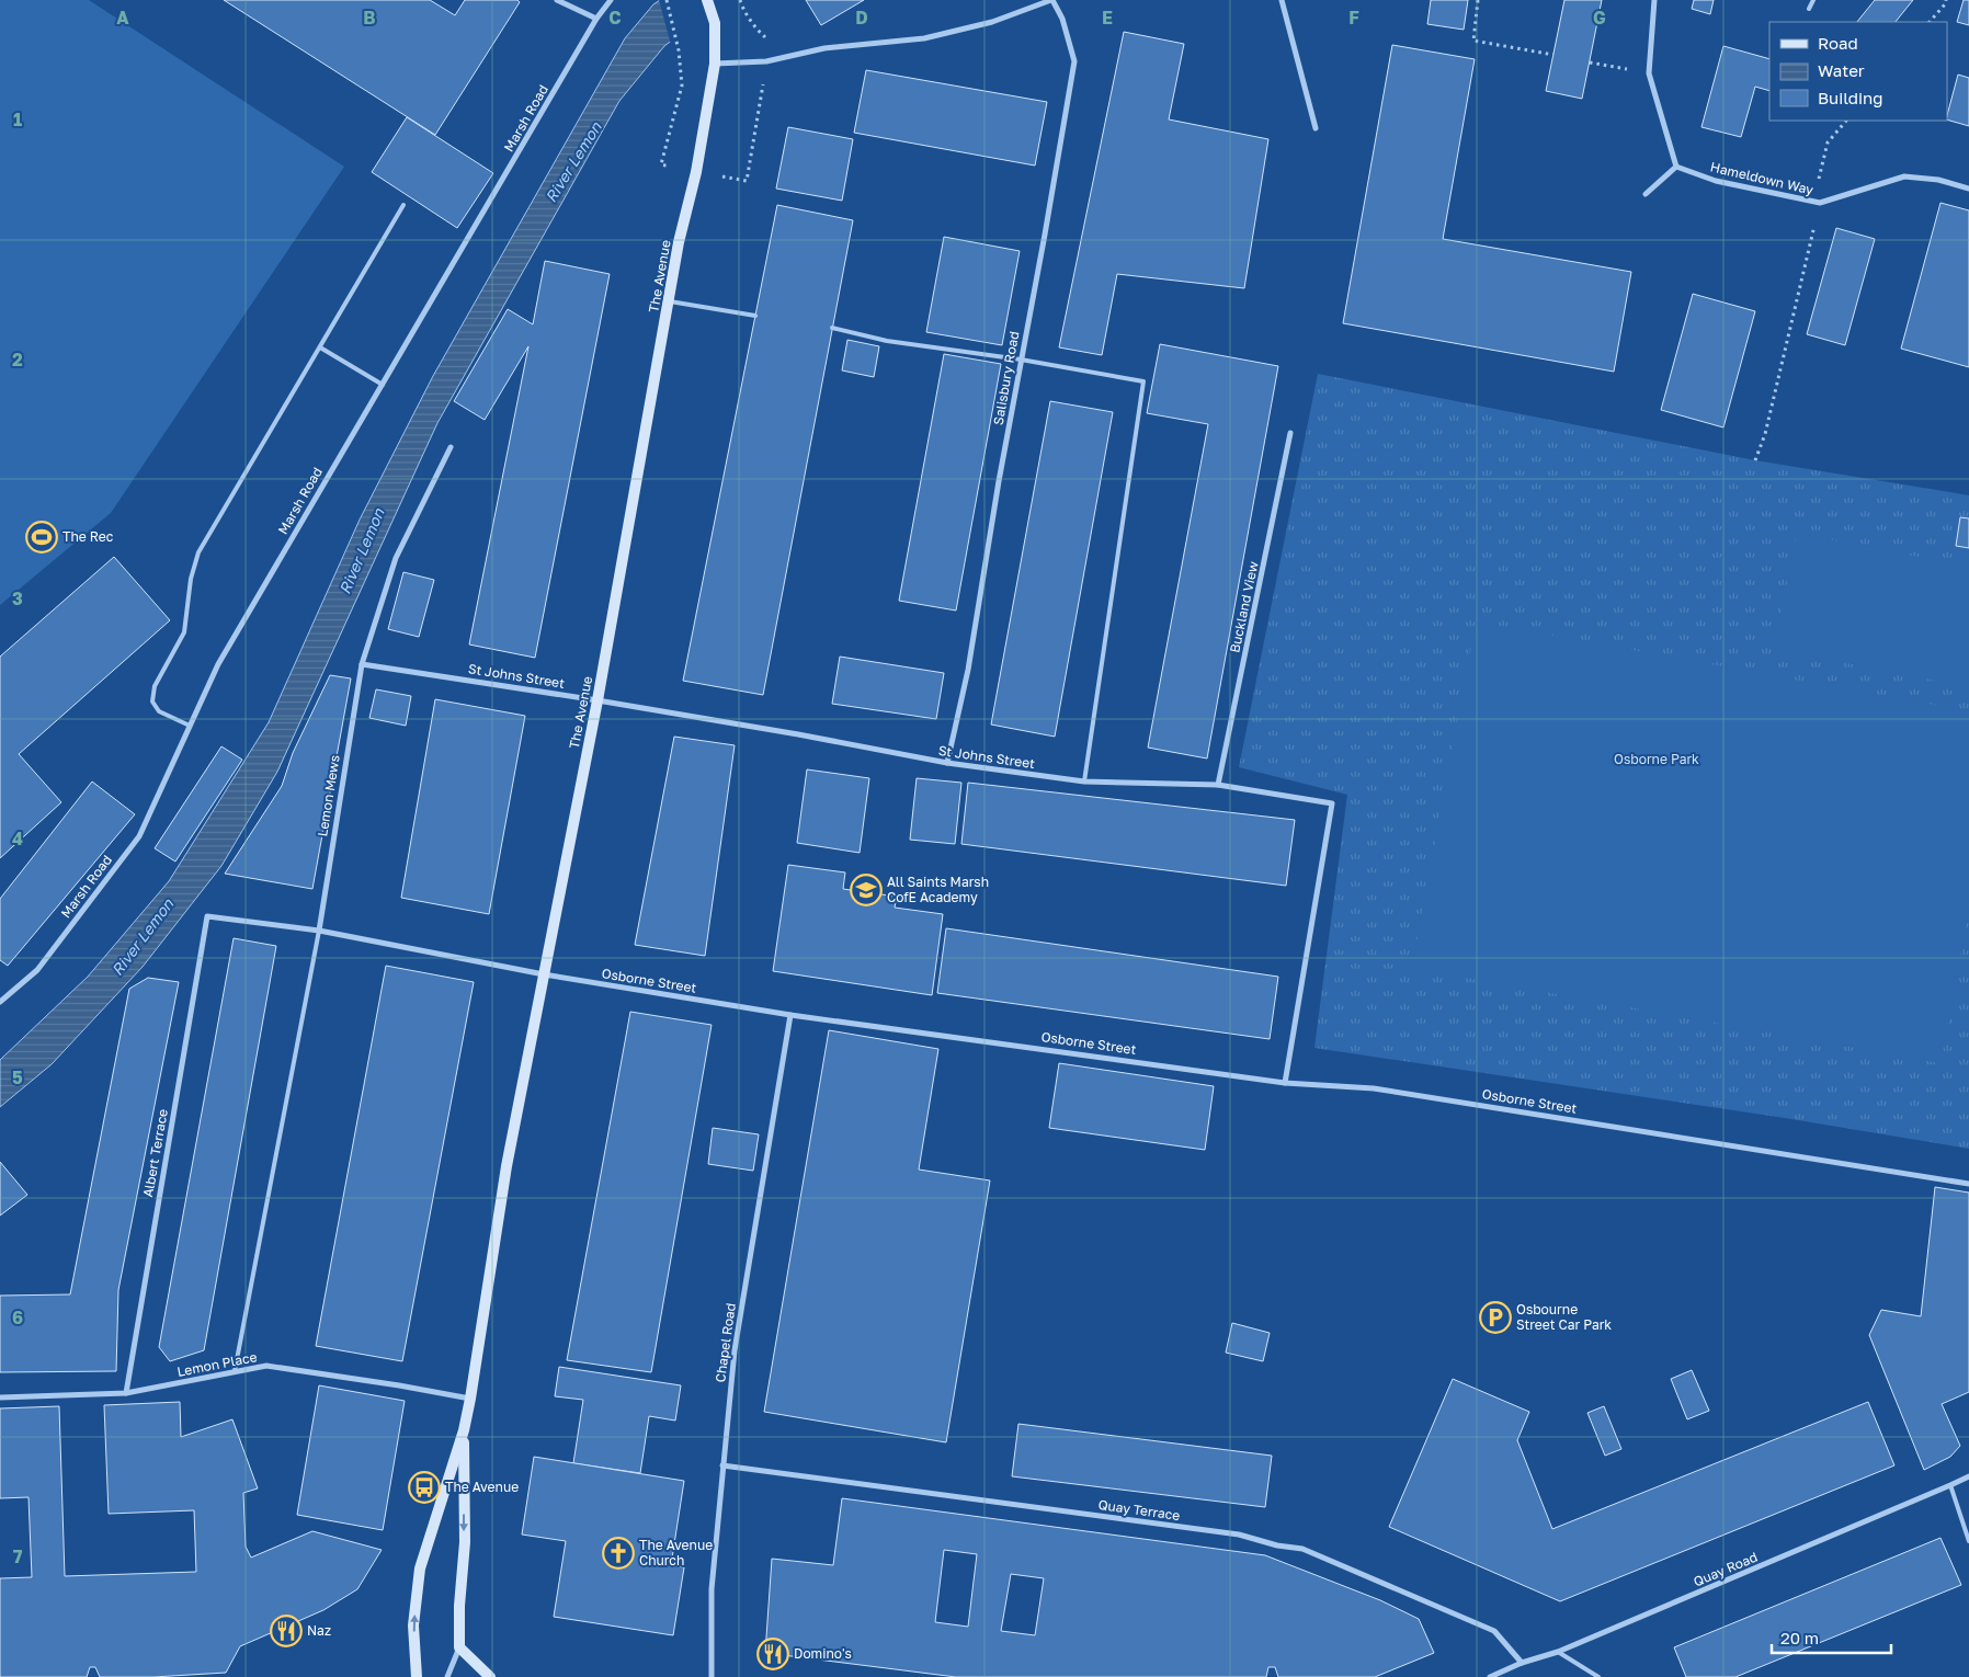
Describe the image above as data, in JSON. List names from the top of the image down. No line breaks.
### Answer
{"streets":{"main road":["The Avenue"],"street":["Marsh Road","Hameldown Way","Salisbury Road","Buckland View","St Johns Street","Lemon Mews","Osborne Street","Albert Terrace","Chapel Road","Lemon Place","Quay Terrace","Quay Road"]},"crossings":[["The Avenue","St Johns Street"],["The Avenue","Osborne Street"],["The Avenue","Lemon Place"],["Salisbury Road","St Johns Street"],["Buckland View","St Johns Street"],["St Johns Street","Lemon Mews"],["St Johns Street","Osborne Street"],["Lemon Mews","Osborne Street"],["Osborne Street","Albert Terrace"],["Osborne Street","Chapel Road"],["Albert Terrace","Lemon Place"],["Chapel Road","Quay Terrace"],["Quay Terrace","Quay Road"]],"water":["River Lemon"],"parks":["Osborne Park"],"places":{"sports":["The Rec"],"school or university":["All Saints Marsh CofE Academy"],"parking":["Osbourne Street Car Park"],"bus stop":["The Avenue"],"church":["The Avenue Church"],"restaurant":["Naz","Domino's"]},"legend":["Road","Water","Building"],"scale_bar":"20 m","grid":{"columns":["A","B","C","D","E","F","G"],"rows":["1","2","3","4","5","6","7"]}}
